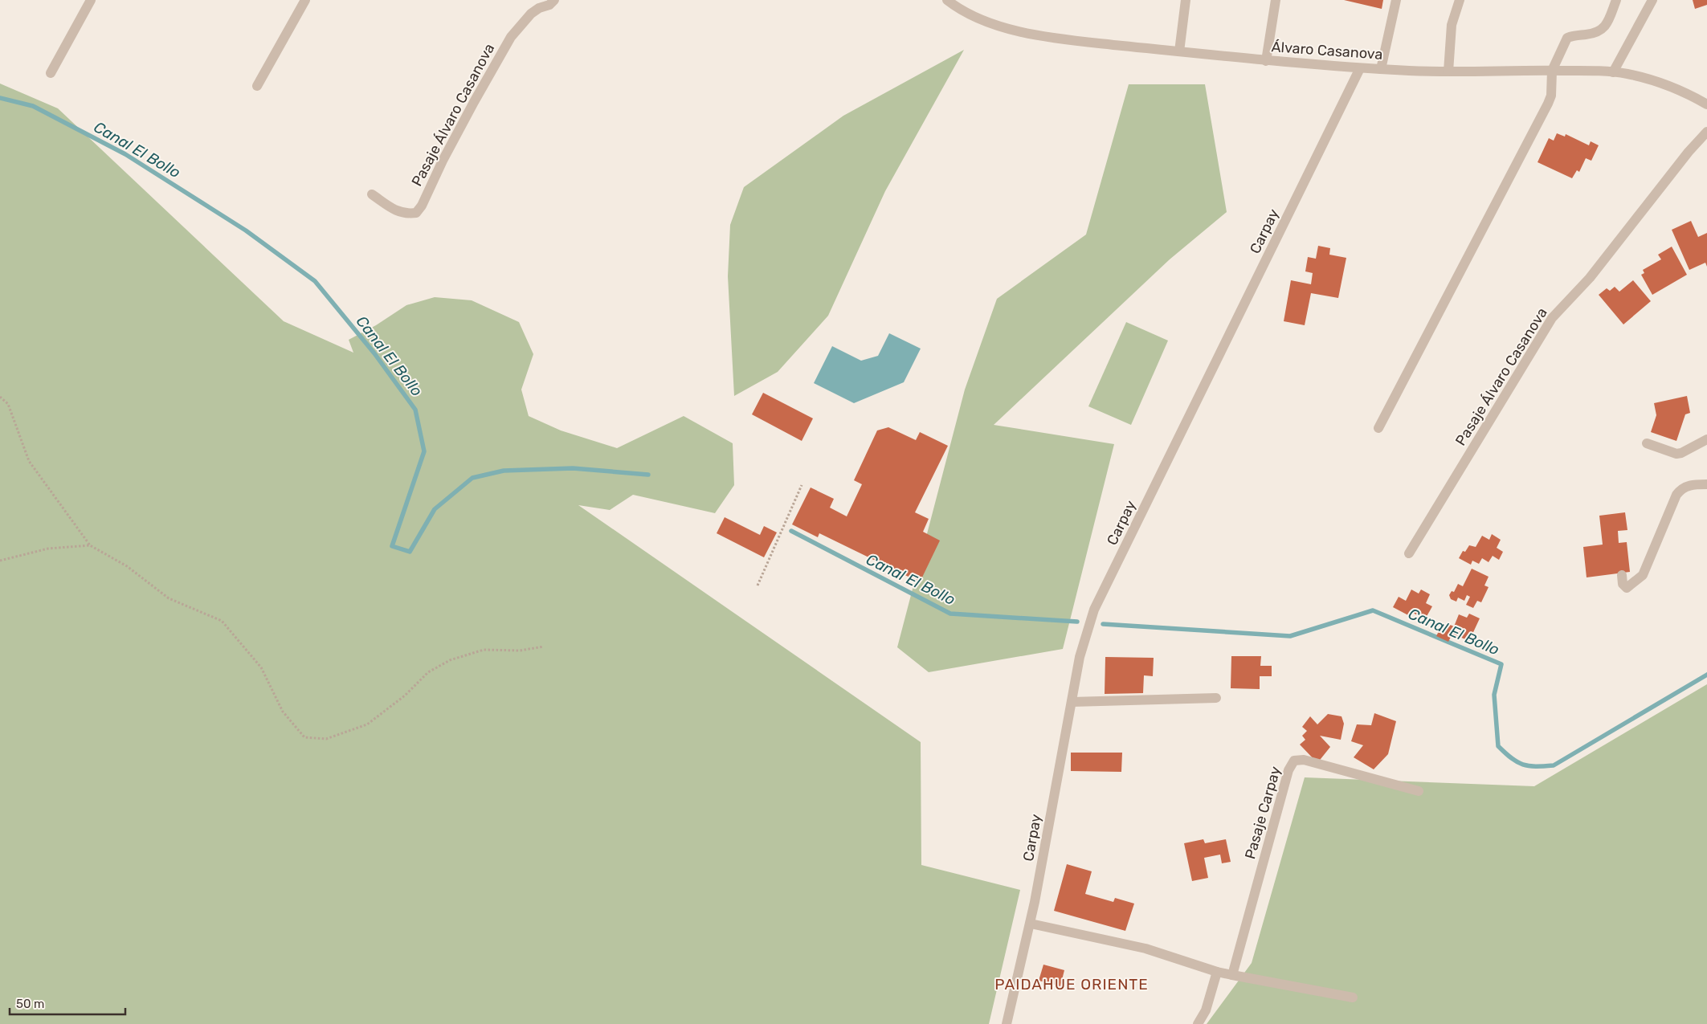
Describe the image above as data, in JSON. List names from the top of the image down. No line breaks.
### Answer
{"streets":{"street":["Álvaro Casanova","Pasaje Álvaro Casanova","Carpay","Pasaje Carpay"]},"crossings":[["Álvaro Casanova","Carpay"]],"districts":["PAIDAHUE ORIENTE"],"water":["Canal El Bollo"],"scale_bar":"50 m"}
